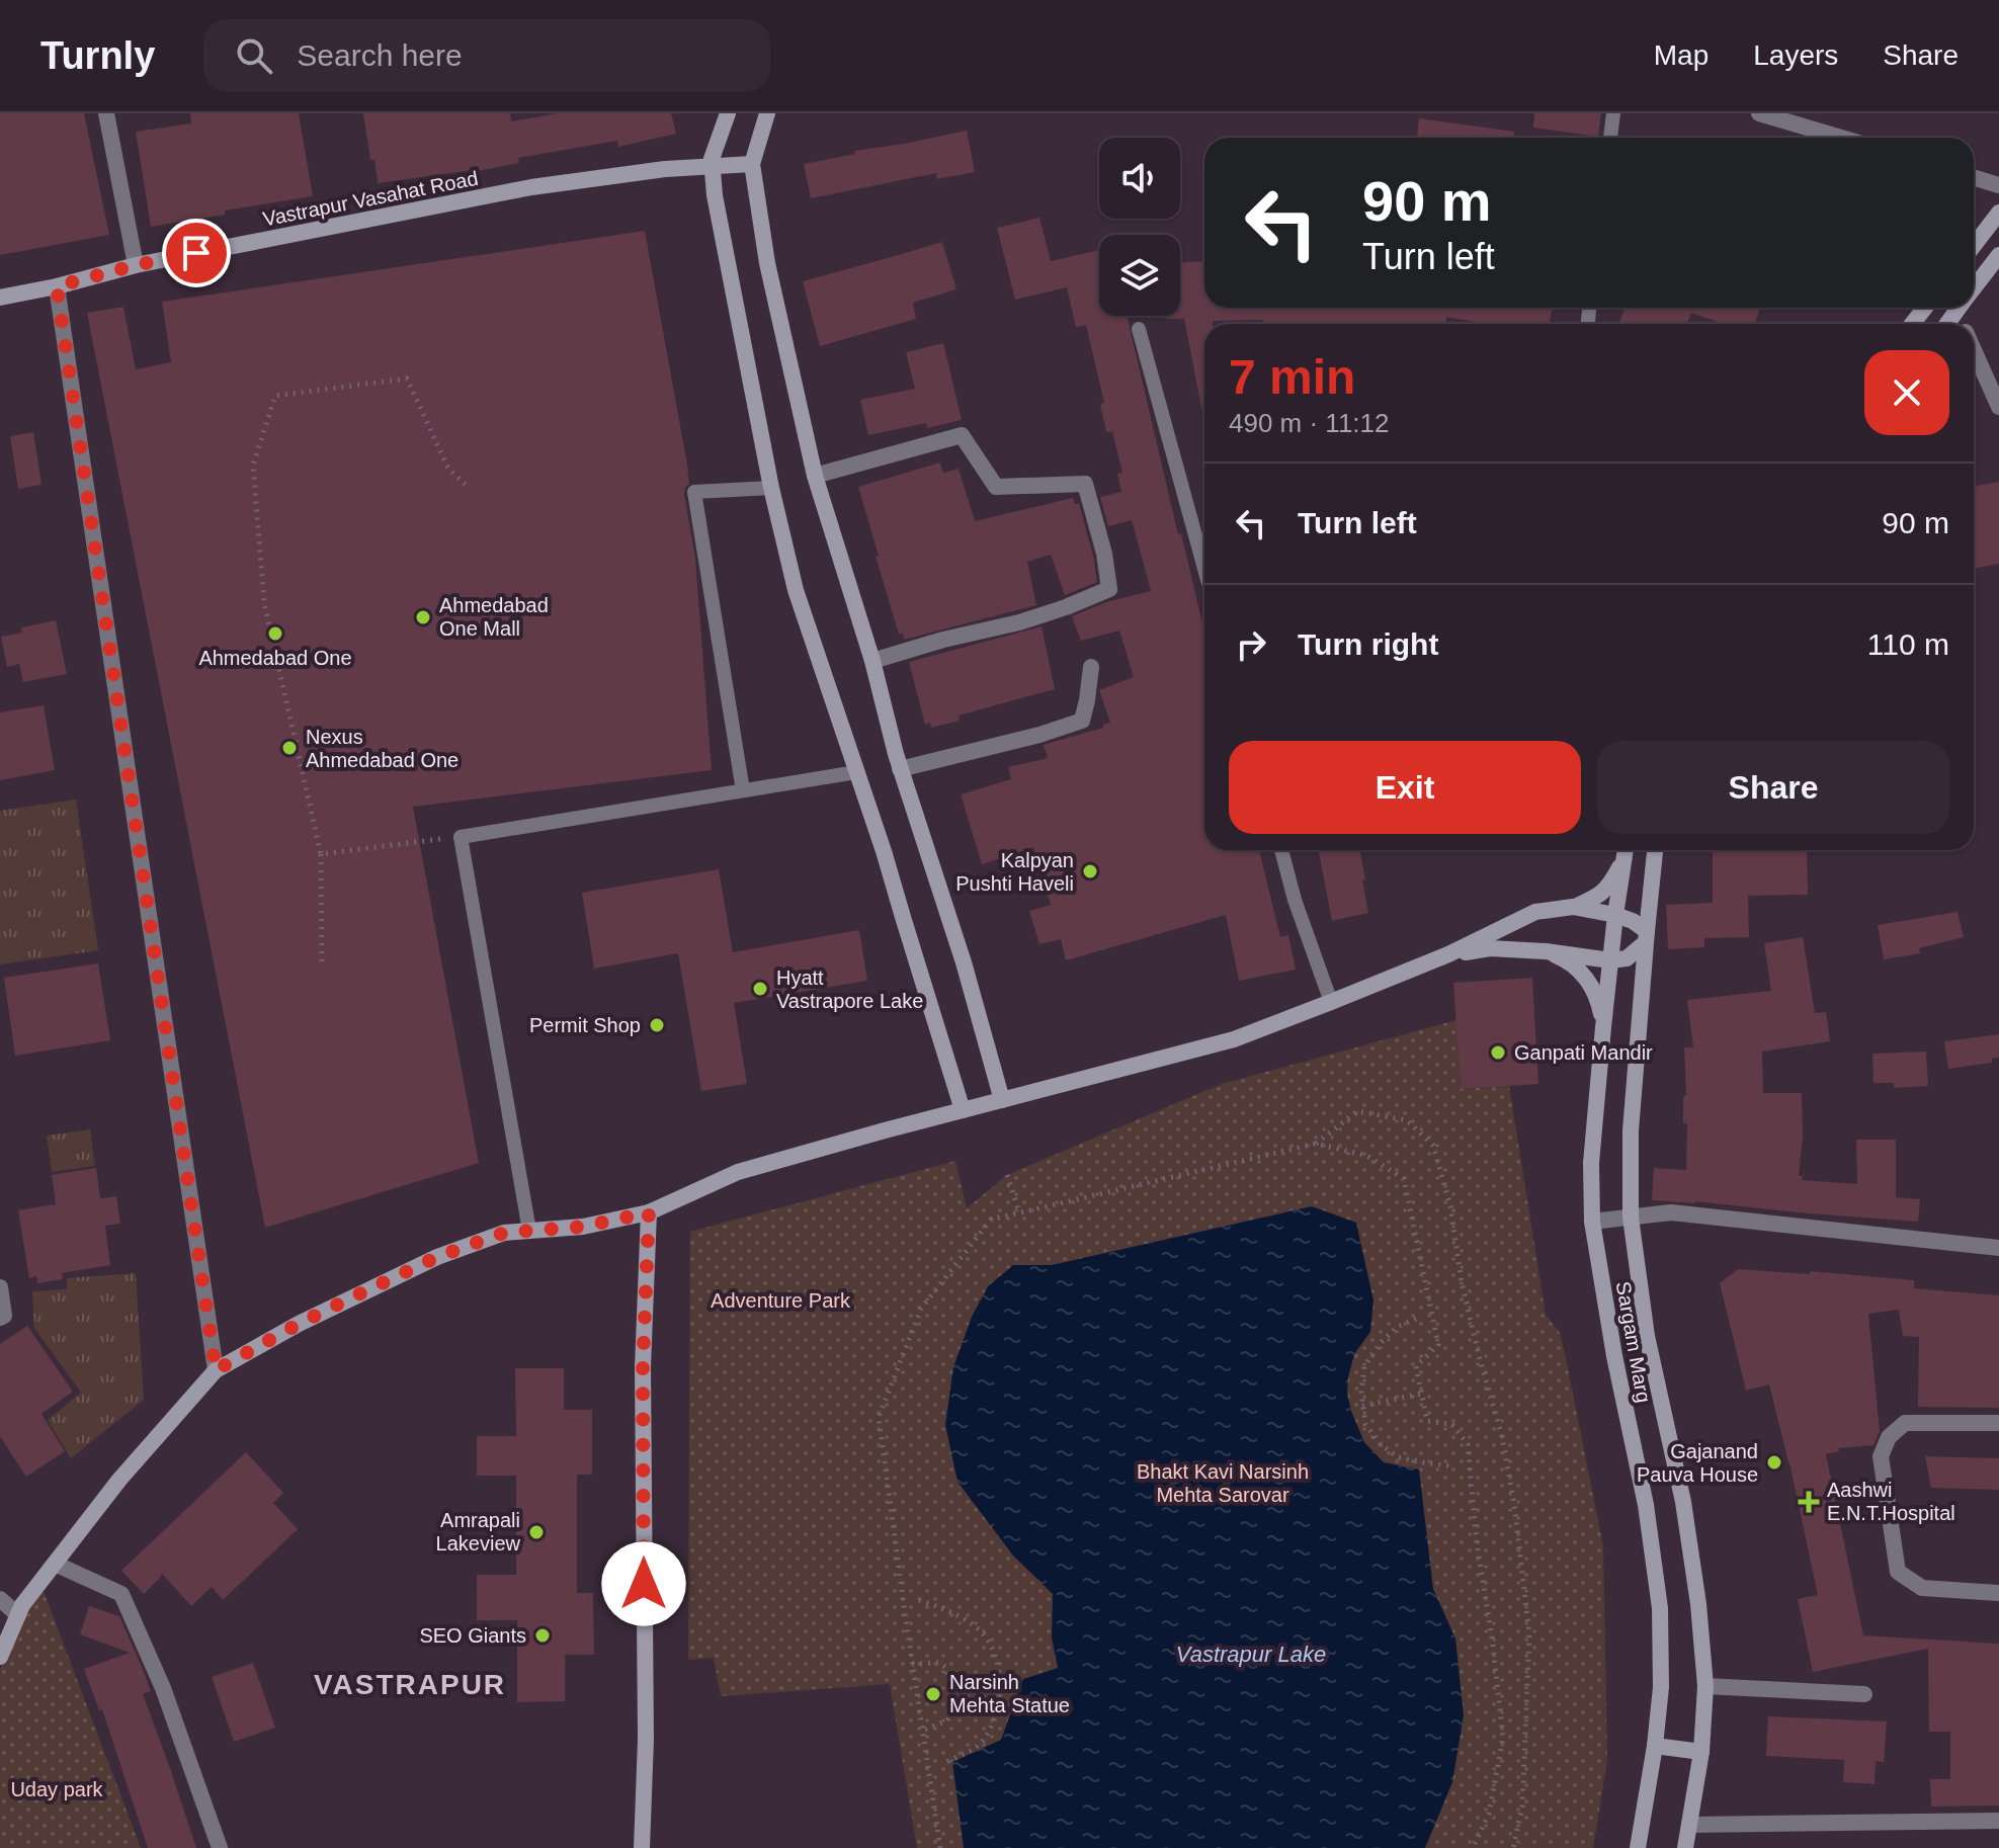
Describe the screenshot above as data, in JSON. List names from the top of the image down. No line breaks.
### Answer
{"streets":{"street":["Vastrapur Vasahat Road","Sargam Marg"]},"districts":["VASTRAPUR"],"water":["Vastrapur Lake"],"parks":["Adventure Park","Bhakt Kavi Narsinh Mehta Sarovar","Uday park"],"places":{"other":["Ahmedabad One Mall","Ahmedabad One","Nexus Ahmedabad One","Kalpyan Pushti Haveli","Hyatt Vastrapore Lake","Permit Shop","Ganpati Mandir","Gajanand Pauva House","Amrapali Lakeview","SEO Giants","Narsinh Mehta Statue"],"health":["Aashwi E.N.T.Hospital"]},"page":{"header":"Turnly","search":"Search here","nav":["Map","Layers","Share"],"turn":["90 m","Turn left"],"heading":["7 min","490 m · 11:12"],"list":[{"name":"Turn left","value":"90 m"},{"name":"Turn right","value":"110 m"}],"buttons":["Exit","Share"]}}
